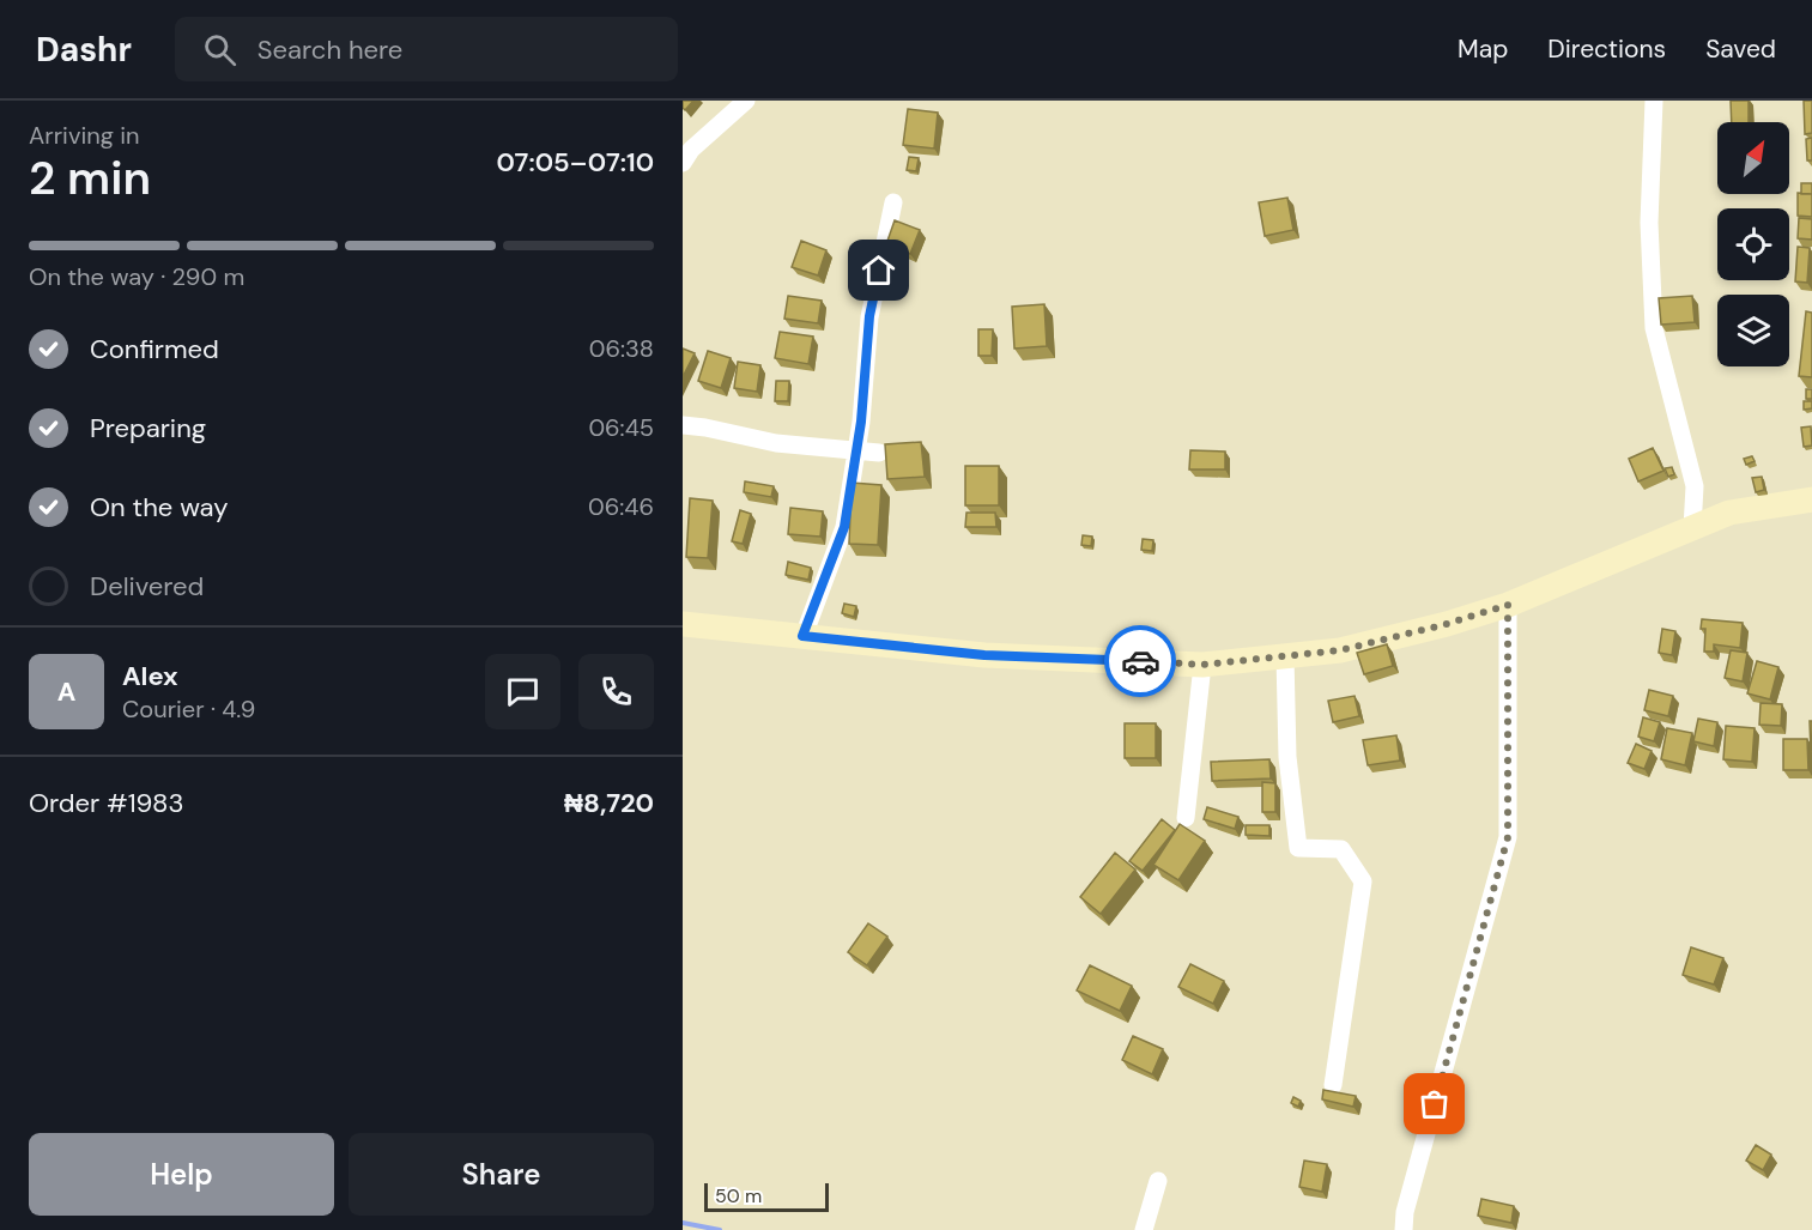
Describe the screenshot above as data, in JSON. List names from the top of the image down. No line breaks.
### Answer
{"scale_bar":"50 m","north":"top right","page":{"header":"Dashr","search":"Search here","nav":["Map","Directions","Saved"],"heading":["2 min","Arriving in","07:05–07:10"],"panel":["Alex","Courier · 4.9","Order #1983","₦8,720"],"bar":"On the way · 290 m","list":[["Confirmed","06:38"],["Preparing","06:45"],["On the way","06:46"],"Delivered"],"round":"A","buttons":["Help","Share"],"scale":"50 m"}}
